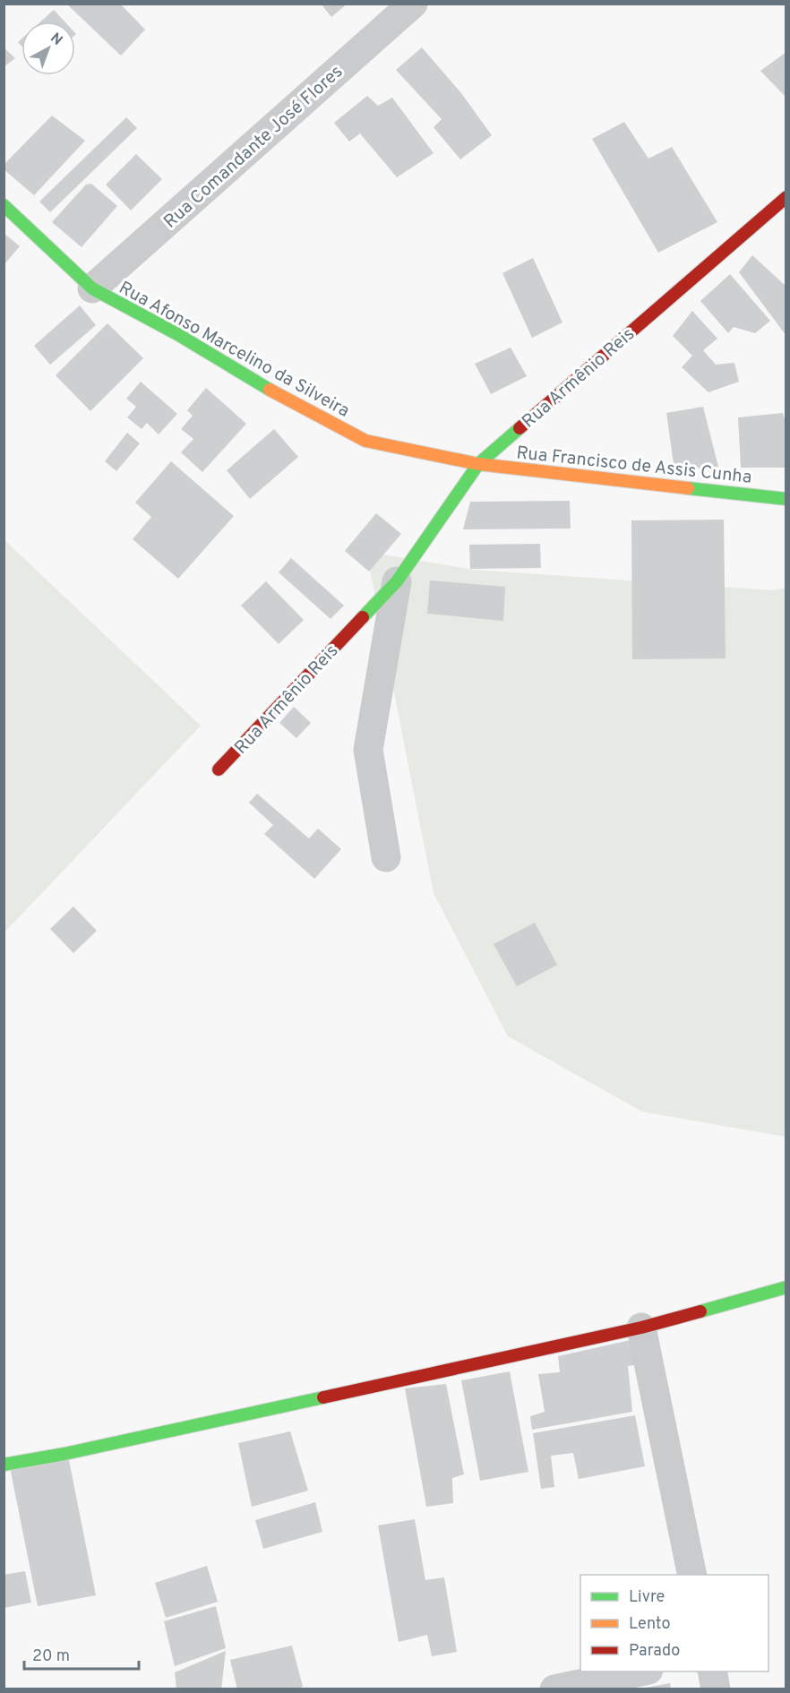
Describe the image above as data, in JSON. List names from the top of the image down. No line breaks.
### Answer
{"streets":{"street":["Rua Comandante José Flores","Rua Afonso Marcelino da Silveira","Rua Armênio Reis","Rua Francisco de Assis Cunha"]},"crossings":[["Rua Comandante José Flores","Rua Afonso Marcelino da Silveira"],["Rua Afonso Marcelino da Silveira","Rua Armênio Reis"],["Rua Afonso Marcelino da Silveira","Rua Francisco de Assis Cunha"],["Rua Armênio Reis","Rua Francisco de Assis Cunha"]],"legend":["Livre","Lento","Parado"],"scale_bar":"20 m","north":"top right"}
